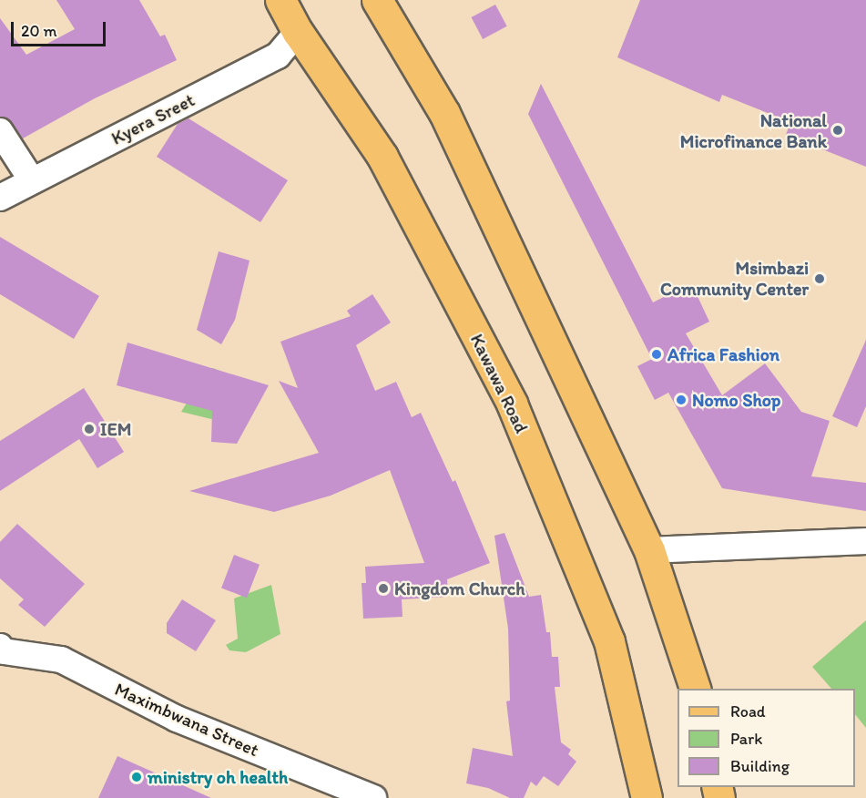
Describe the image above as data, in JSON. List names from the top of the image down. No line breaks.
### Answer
{"streets":{"main road":["Kawawa Road"],"street":["Kyera Sreet","Maximbwana Street"]},"crossings":[["Kyera Sreet","Kawawa Road"]],"places":["National Microfinance Bank","Msimbazi Community Center","Africa Fashion","Nomo Shop","IEM","Kingdom Church","ministry oh health"],"legend":["Road","Park","Building"],"scale_bar":"20 m"}
